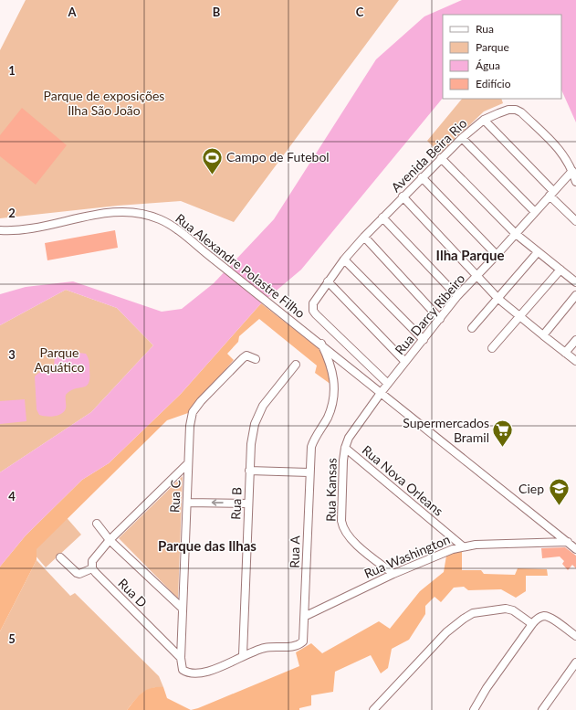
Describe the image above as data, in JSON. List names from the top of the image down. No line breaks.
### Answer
{"streets":{"street":["Avenida Beira Rio","Rua Alexandre Polastre Filho","Rua Darcy Ribeiro","Rua Nova Orleans","Rua Kansas","Rua C","Rua B","Rua A","Rua Washington","Rua D"]},"crossings":[["Avenida Beira Rio","Rua Darcy Ribeiro"],["Rua Alexandre Polastre Filho","Rua Darcy Ribeiro"],["Rua Alexandre Polastre Filho","Rua Kansas"],["Rua Alexandre Polastre Filho","Rua A"],["Rua Alexandre Polastre Filho","Rua Washington"],["Rua Darcy Ribeiro","Rua Kansas"],["Rua Nova Orleans","Rua Kansas"],["Rua Nova Orleans","Rua Washington"],["Rua Kansas","Rua Washington"],["Rua C","Rua A"],["Rua C","Rua D"],["Rua B","Rua A"],["Rua A","Rua Washington"]],"districts":["Ilha Parque","Parque das Ilhas"],"parks":["Parque de exposições Ilha São João","Parque Aquático"],"places":{"sports":["Campo de Futebol"],"supermarket":["Supermercados Bramil"],"school or university":["Ciep"]},"legend":["Rua","Parque","Água","Edifício"],"grid":{"columns":["A","B","C"],"rows":["1","2","3","4","5"]}}
